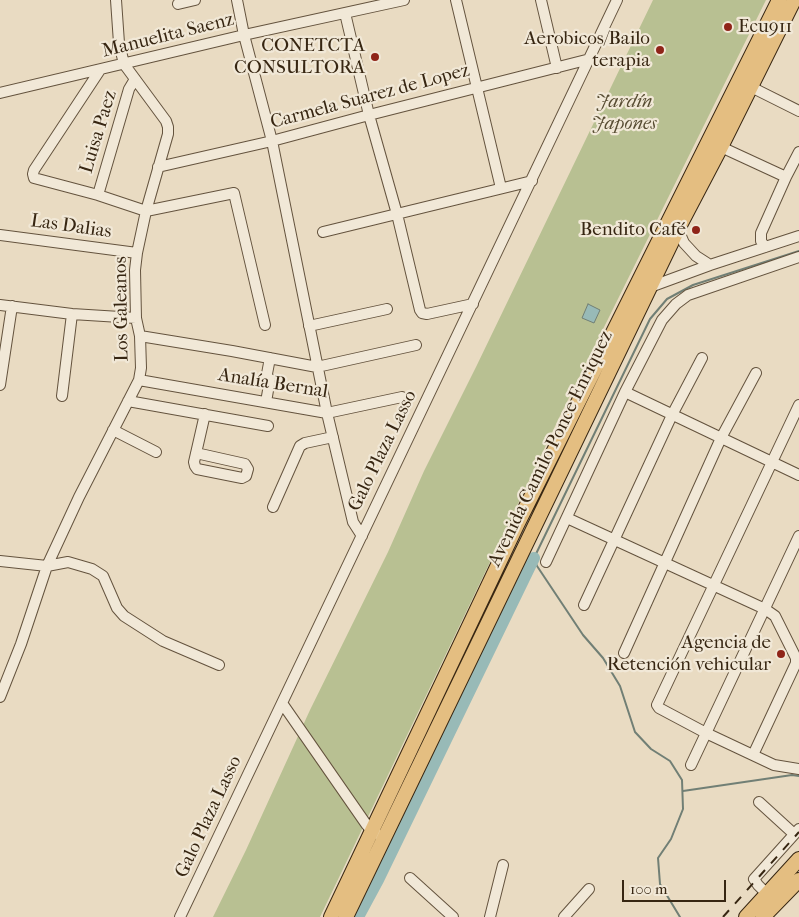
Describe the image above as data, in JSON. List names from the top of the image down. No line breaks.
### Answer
{"streets":{"main road":["Avenida Camilo Ponce Enriquez"],"street":["Manuelita Saenz","Carmela Suarez de Lopez","Luisa Paez","Las Dalias","Los Galeanos","Analía Bernal","Galo Plaza Lasso"]},"crossings":[["Manuelita Saenz","Los Galeanos"],["Carmela Suarez de Lopez","Los Galeanos"],["Carmela Suarez de Lopez","Galo Plaza Lasso"],["Luisa Paez","Los Galeanos"],["Las Dalias","Los Galeanos"],["Los Galeanos","Analía Bernal"]],"parks":["Jardín Japones"],"places":["Ecu911","Aerobicos/Bailo terapia","CONETCTA CONSULTORA","Bendito Café","Agencia de Retención vehicular"],"scale_bar":"100 m"}
